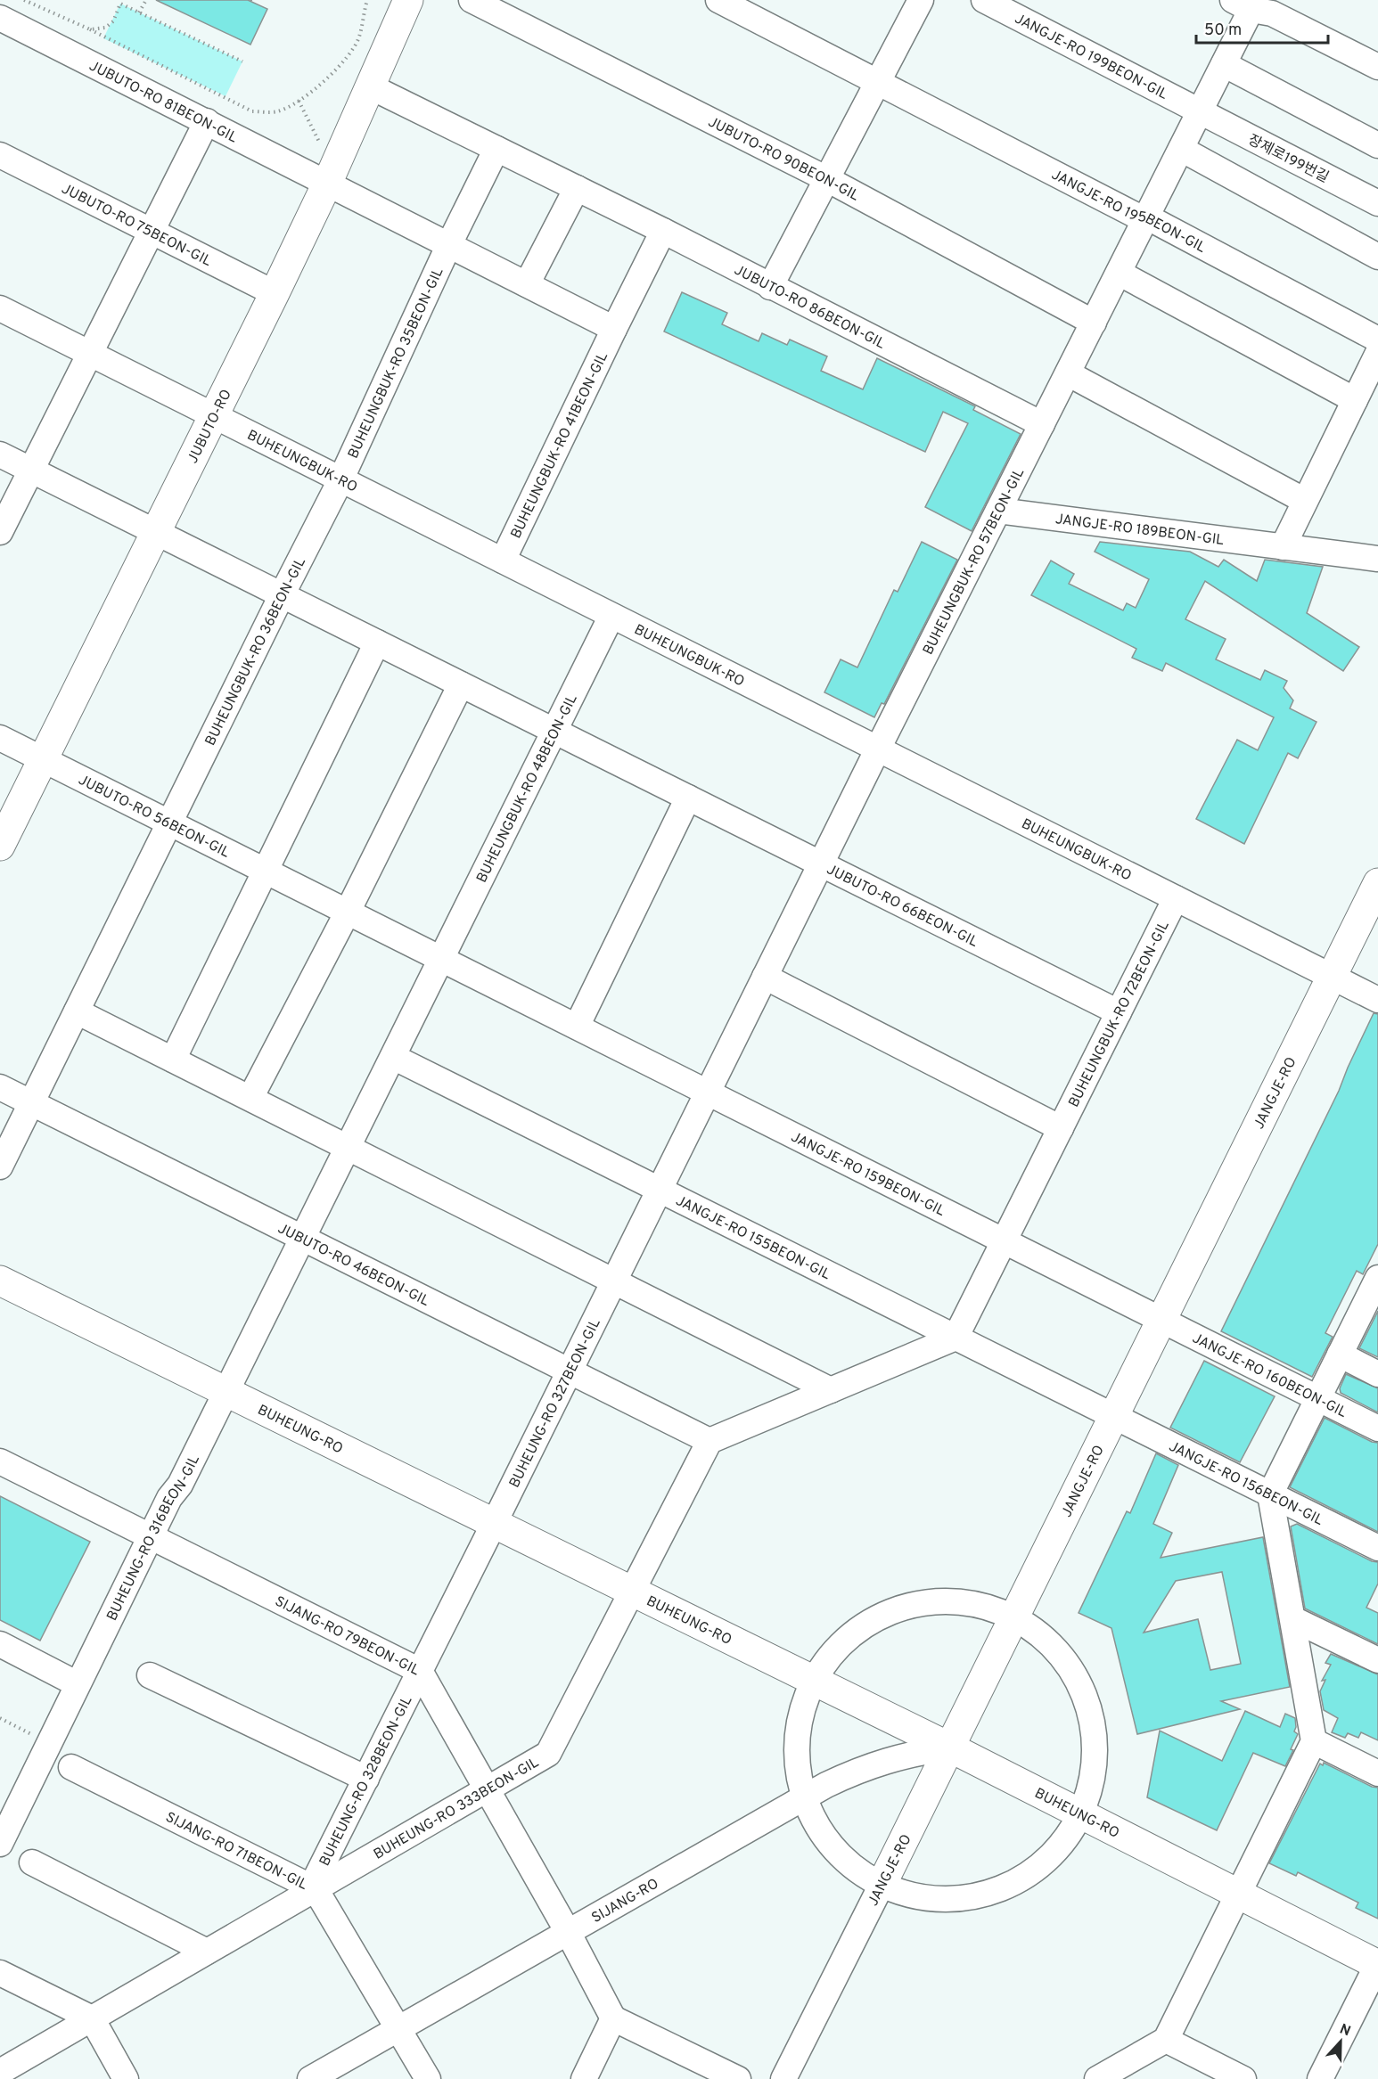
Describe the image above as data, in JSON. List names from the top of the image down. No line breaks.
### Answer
{"streets":{"main road":["JUBUTO-RO","JANGJE-RO","BUHEUNG-RO"],"street":["JANGJE-RO 199BEON-GIL","JUBUTO-RO 81BEON-GIL","JUBUTO-RO 90BEON-GIL","장제로199번길","JANGJE-RO 195BEON-GIL","JUBUTO-RO 75BEON-GIL","JUBUTO-RO 86BEON-GIL","BUHEUNGBUK-RO 35BEON-GIL","BUHEUNGBUK-RO 41BEON-GIL","BUHEUNGBUK-RO","JANGJE-RO 189BEON-GIL","BUHEUNGBUK-RO 57BEON-GIL","BUHEUNGBUK-RO 36BEON-GIL","BUHEUNGBUK-RO 48BEON-GIL","JUBUTO-RO 56BEON-GIL","JUBUTO-RO 66BEON-GIL","BUHEUNGBUK-RO 72BEON-GIL","JANGJE-RO 159BEON-GIL","JANGJE-RO 155BEON-GIL","JUBUTO-RO 46BEON-GIL","JANGJE-RO 160BEON-GIL","BUHEUNG-RO 327BEON-GIL","JANGJE-RO 156BEON-GIL","BUHEUNG-RO 316BEON-GIL","SIJANG-RO 79BEON-GIL","BUHEUNG-RO 328BEON-GIL","BUHEUNG-RO 333BEON-GIL","SIJANG-RO 71BEON-GIL","SIJANG-RO"]},"crossings":[["JANGJE-RO 199BEON-GIL","장제로199번길"],["JANGJE-RO 199BEON-GIL","BUHEUNGBUK-RO 57BEON-GIL"],["JUBUTO-RO 81BEON-GIL","BUHEUNGBUK-RO 35BEON-GIL"],["JUBUTO-RO 81BEON-GIL","JUBUTO-RO"],["JUBUTO-RO 90BEON-GIL","BUHEUNGBUK-RO 57BEON-GIL"],["장제로199번길","BUHEUNGBUK-RO 57BEON-GIL"],["JANGJE-RO 195BEON-GIL","BUHEUNGBUK-RO 57BEON-GIL"],["JUBUTO-RO 75BEON-GIL","JUBUTO-RO"],["JUBUTO-RO 86BEON-GIL","BUHEUNGBUK-RO 35BEON-GIL"],["JUBUTO-RO 86BEON-GIL","JUBUTO-RO"],["JUBUTO-RO 86BEON-GIL","BUHEUNGBUK-RO 41BEON-GIL"],["JUBUTO-RO 86BEON-GIL","BUHEUNGBUK-RO 57BEON-GIL"],["BUHEUNGBUK-RO 35BEON-GIL","BUHEUNGBUK-RO"],["BUHEUNGBUK-RO 35BEON-GIL","BUHEUNGBUK-RO 36BEON-GIL"],["JUBUTO-RO","BUHEUNGBUK-RO"],["JUBUTO-RO","JUBUTO-RO 56BEON-GIL"],["JUBUTO-RO","JUBUTO-RO 66BEON-GIL"],["BUHEUNGBUK-RO 41BEON-GIL","BUHEUNGBUK-RO"],["BUHEUNGBUK-RO","BUHEUNGBUK-RO 57BEON-GIL"],["BUHEUNGBUK-RO","BUHEUNGBUK-RO 36BEON-GIL"],["BUHEUNGBUK-RO","BUHEUNGBUK-RO 48BEON-GIL"],["BUHEUNGBUK-RO","BUHEUNGBUK-RO 72BEON-GIL"],["BUHEUNGBUK-RO","JANGJE-RO"],["JANGJE-RO 189BEON-GIL","BUHEUNGBUK-RO 57BEON-GIL"],["BUHEUNGBUK-RO 57BEON-GIL","JUBUTO-RO 66BEON-GIL"],["BUHEUNGBUK-RO 57BEON-GIL","BUHEUNG-RO 327BEON-GIL"],["BUHEUNGBUK-RO 36BEON-GIL","JUBUTO-RO 56BEON-GIL"],["BUHEUNGBUK-RO 36BEON-GIL","JUBUTO-RO 66BEON-GIL"],["BUHEUNGBUK-RO 36BEON-GIL","JUBUTO-RO 46BEON-GIL"],["BUHEUNGBUK-RO 48BEON-GIL","JUBUTO-RO 56BEON-GIL"],["BUHEUNGBUK-RO 48BEON-GIL","JUBUTO-RO 66BEON-GIL"],["BUHEUNGBUK-RO 48BEON-GIL","JANGJE-RO 159BEON-GIL"],["BUHEUNGBUK-RO 48BEON-GIL","JANGJE-RO 155BEON-GIL"],["BUHEUNGBUK-RO 48BEON-GIL","BUHEUNG-RO 316BEON-GIL"],["JUBUTO-RO 56BEON-GIL","JANGJE-RO 159BEON-GIL"],["JUBUTO-RO 66BEON-GIL","BUHEUNGBUK-RO 72BEON-GIL"],["BUHEUNGBUK-RO 72BEON-GIL","JANGJE-RO 159BEON-GIL"],["JANGJE-RO","JANGJE-RO 159BEON-GIL"],["JANGJE-RO","JANGJE-RO 155BEON-GIL"],["JANGJE-RO","JANGJE-RO 160BEON-GIL"],["JANGJE-RO","BUHEUNG-RO"],["JANGJE-RO","JANGJE-RO 156BEON-GIL"],["JANGJE-RO","SIJANG-RO"],["JANGJE-RO 159BEON-GIL","JANGJE-RO 160BEON-GIL"],["JANGJE-RO 159BEON-GIL","BUHEUNG-RO 327BEON-GIL"],["JANGJE-RO 155BEON-GIL","BUHEUNG-RO 327BEON-GIL"],["JANGJE-RO 155BEON-GIL","JANGJE-RO 156BEON-GIL"],["JUBUTO-RO 46BEON-GIL","BUHEUNG-RO 327BEON-GIL"],["JUBUTO-RO 46BEON-GIL","BUHEUNG-RO 316BEON-GIL"],["JUBUTO-RO 46BEON-GIL","BUHEUNG-RO 333BEON-GIL"],["BUHEUNG-RO 327BEON-GIL","BUHEUNG-RO"],["BUHEUNG-RO 327BEON-GIL","BUHEUNG-RO 328BEON-GIL"],["BUHEUNG-RO","BUHEUNG-RO 316BEON-GIL"],["BUHEUNG-RO","BUHEUNG-RO 328BEON-GIL"],["BUHEUNG-RO","BUHEUNG-RO 333BEON-GIL"],["BUHEUNG-RO","SIJANG-RO"],["BUHEUNG-RO 316BEON-GIL","SIJANG-RO 79BEON-GIL"],["SIJANG-RO 79BEON-GIL","BUHEUNG-RO 328BEON-GIL"],["SIJANG-RO 79BEON-GIL","BUHEUNG-RO 333BEON-GIL"],["SIJANG-RO 79BEON-GIL","SIJANG-RO"],["BUHEUNG-RO 328BEON-GIL","BUHEUNG-RO 333BEON-GIL"],["BUHEUNG-RO 328BEON-GIL","SIJANG-RO 71BEON-GIL"],["BUHEUNG-RO 333BEON-GIL","SIJANG-RO 71BEON-GIL"],["SIJANG-RO 71BEON-GIL","SIJANG-RO"]],"scale_bar":"50 m","north":"top"}
